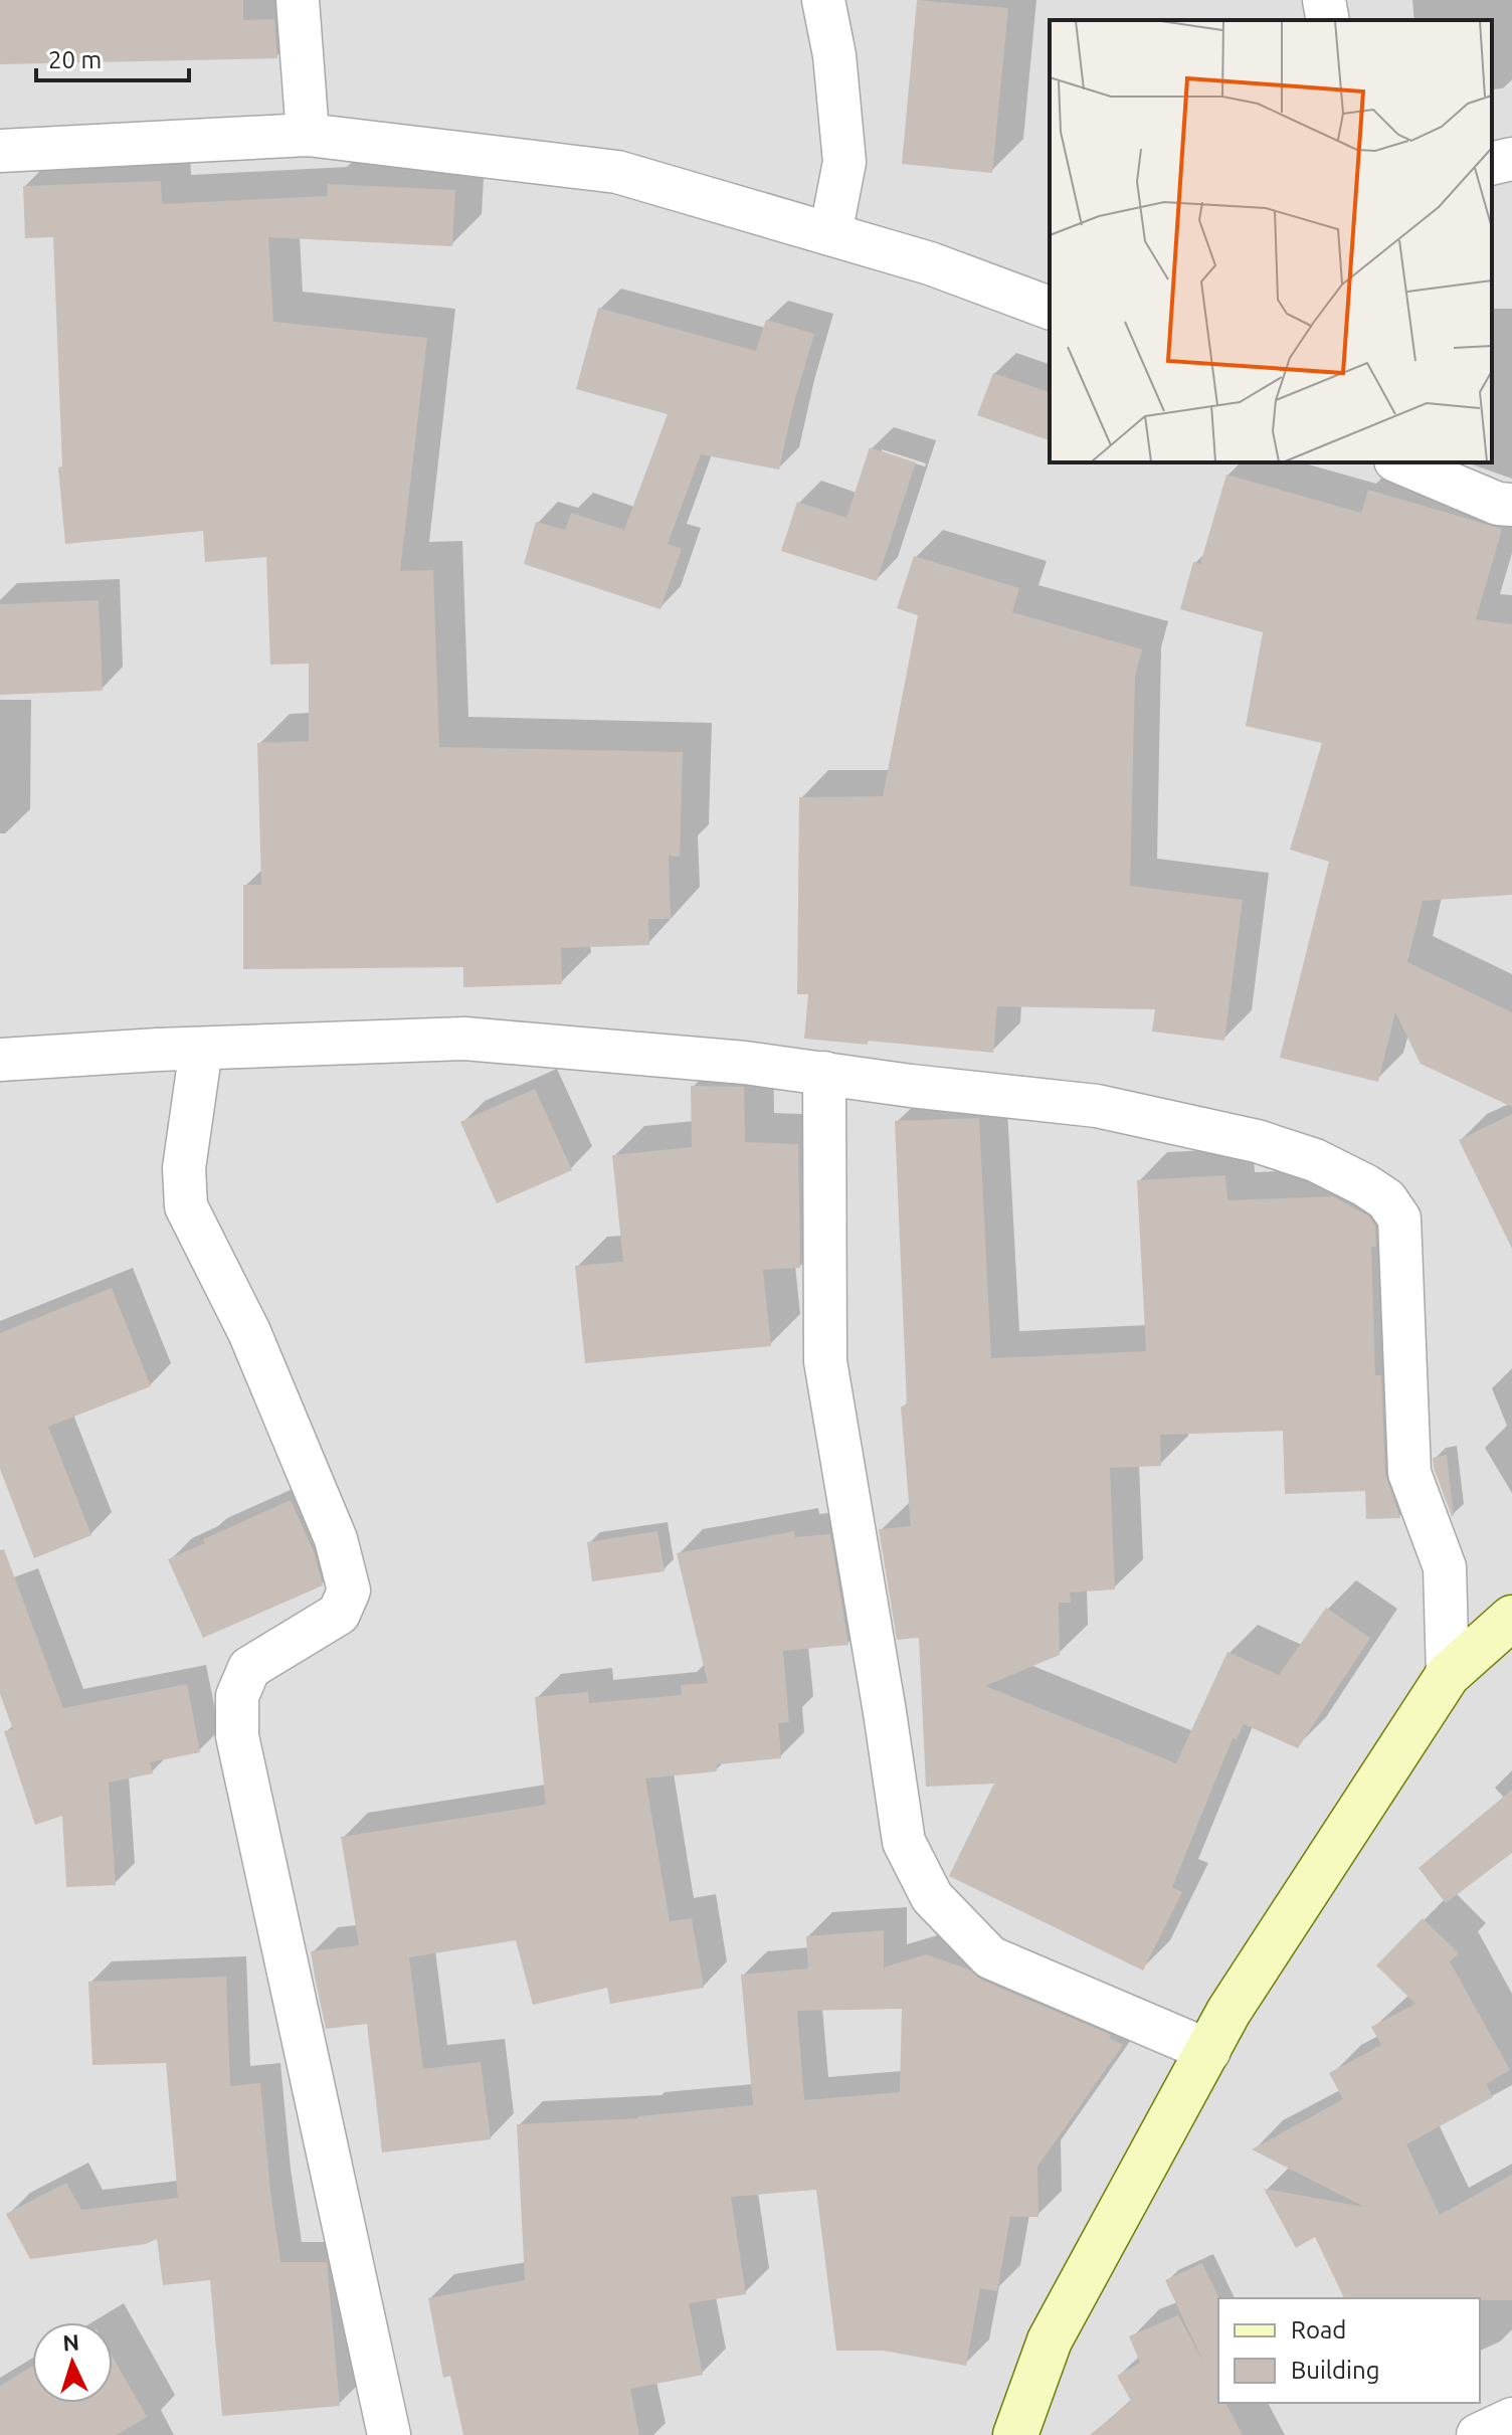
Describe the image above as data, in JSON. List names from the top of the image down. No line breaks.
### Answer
{"legend":["Road","Building"],"scale_bar":"20 m","north":"top"}
